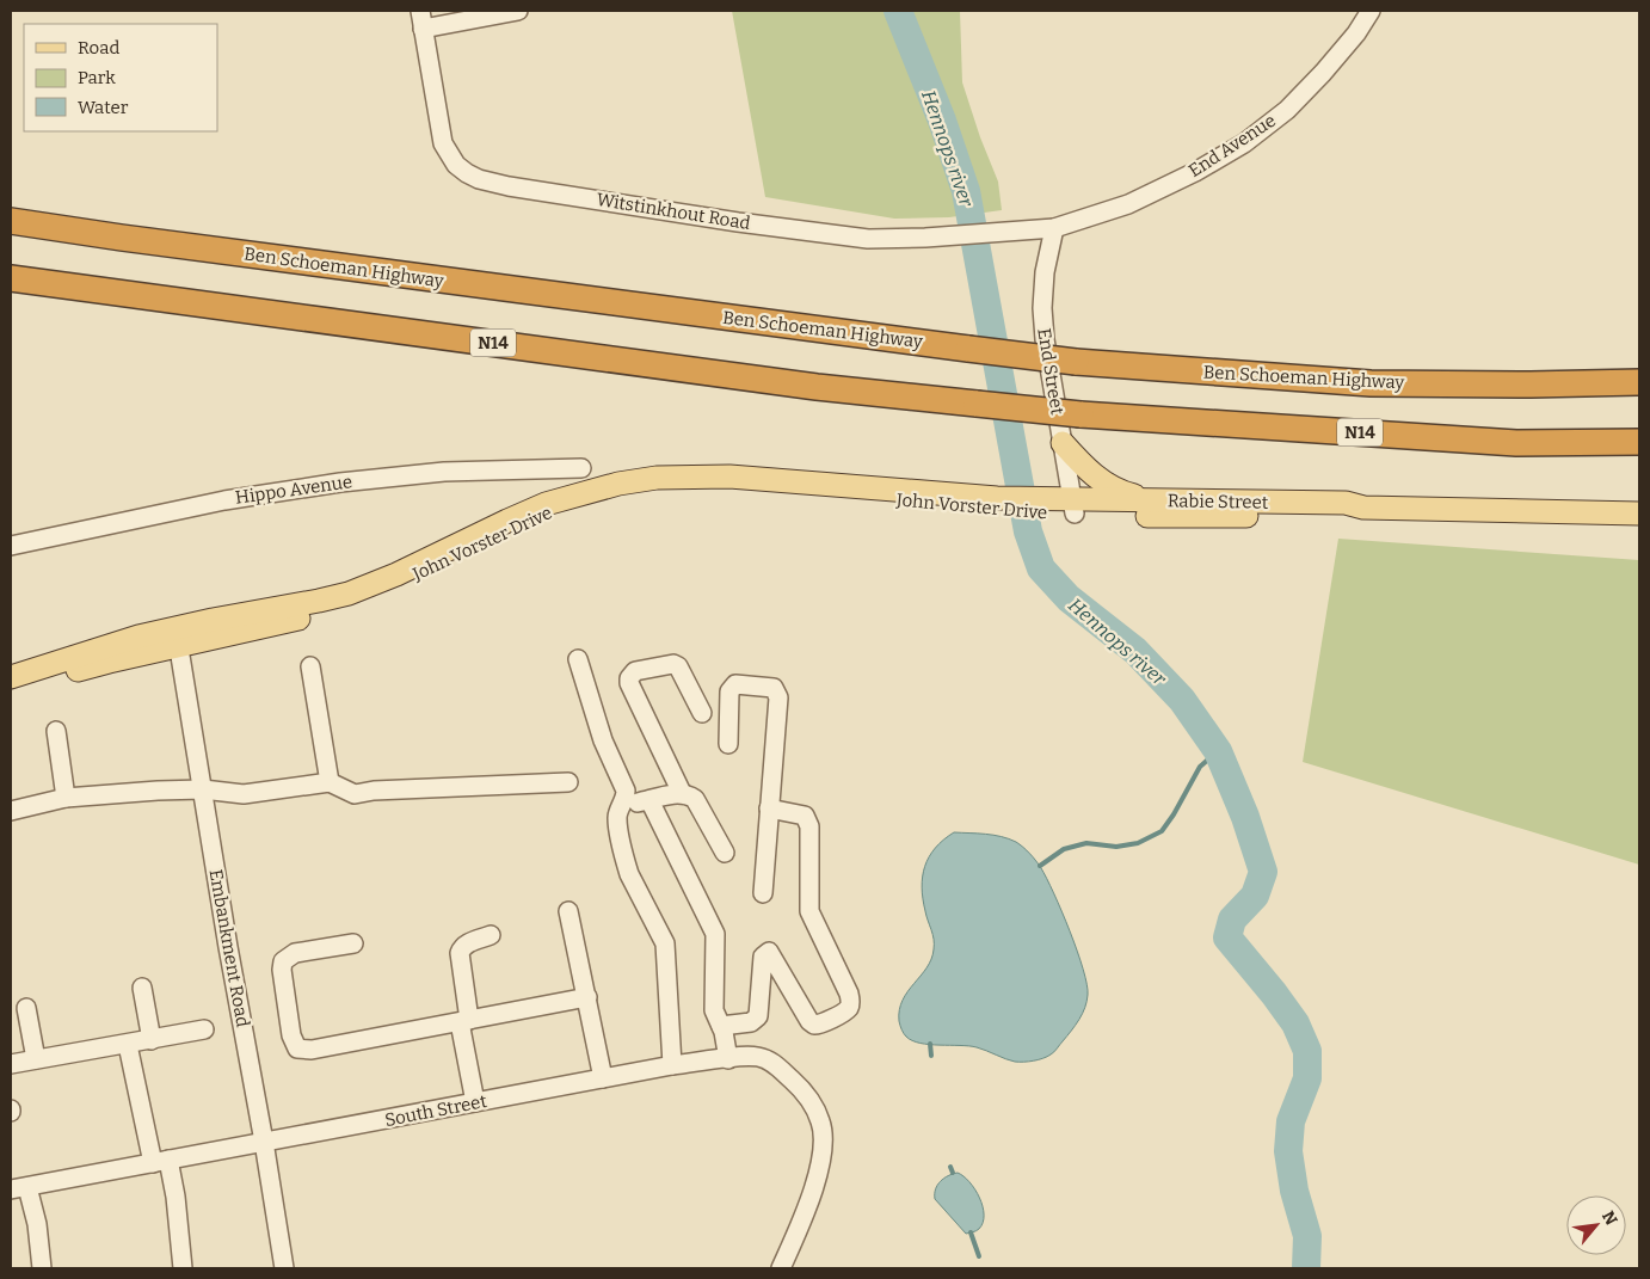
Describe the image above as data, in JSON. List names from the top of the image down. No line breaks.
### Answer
{"streets":{"highway":["Ben Schoeman Highway","N14"],"main road":["Rabie Street","John Vorster Drive"],"street":["End Avenue","Witstinkhout Road","End Street","Hippo Avenue","Embankment Road","South Street"]},"crossings":[["End Avenue","Witstinkhout Road"],["End Avenue","End Street"],["Witstinkhout Road","End Street"],["End Street","Rabie Street"],["End Street","John Vorster Drive"],["Rabie Street","John Vorster Drive"],["John Vorster Drive","Embankment Road"],["Embankment Road","South Street"]],"water":["Hennops river"],"legend":["Road","Park","Water"],"north":"top right"}
